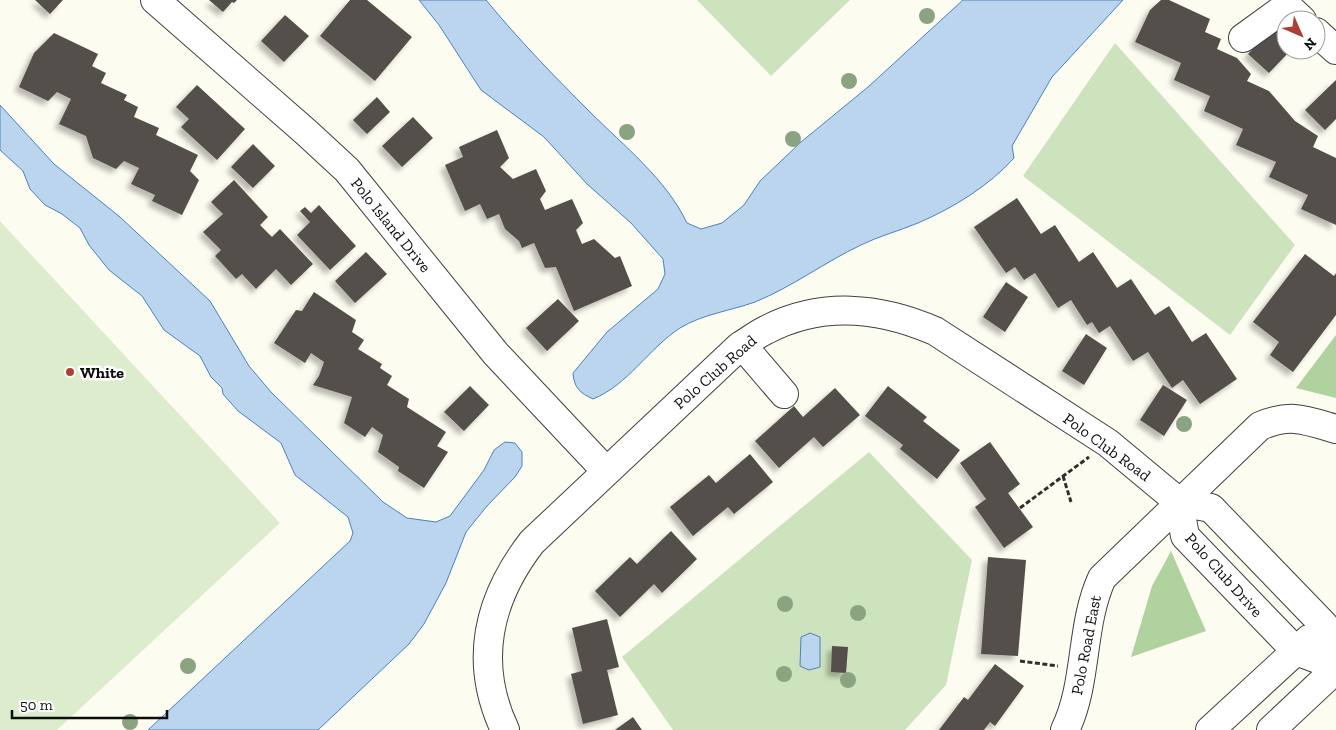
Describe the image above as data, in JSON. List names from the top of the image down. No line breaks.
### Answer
{"streets":{"street":["Polo Island Drive","Polo Club Road","Polo Club Drive","Polo Road East"]},"crossings":[["Polo Island Drive","Polo Club Road"],["Polo Club Road","Polo Club Drive"],["Polo Club Road","Polo Road East"],["Polo Club Drive","Polo Road East"]],"places":["White"],"scale_bar":"50 m","north":"bottom right"}
